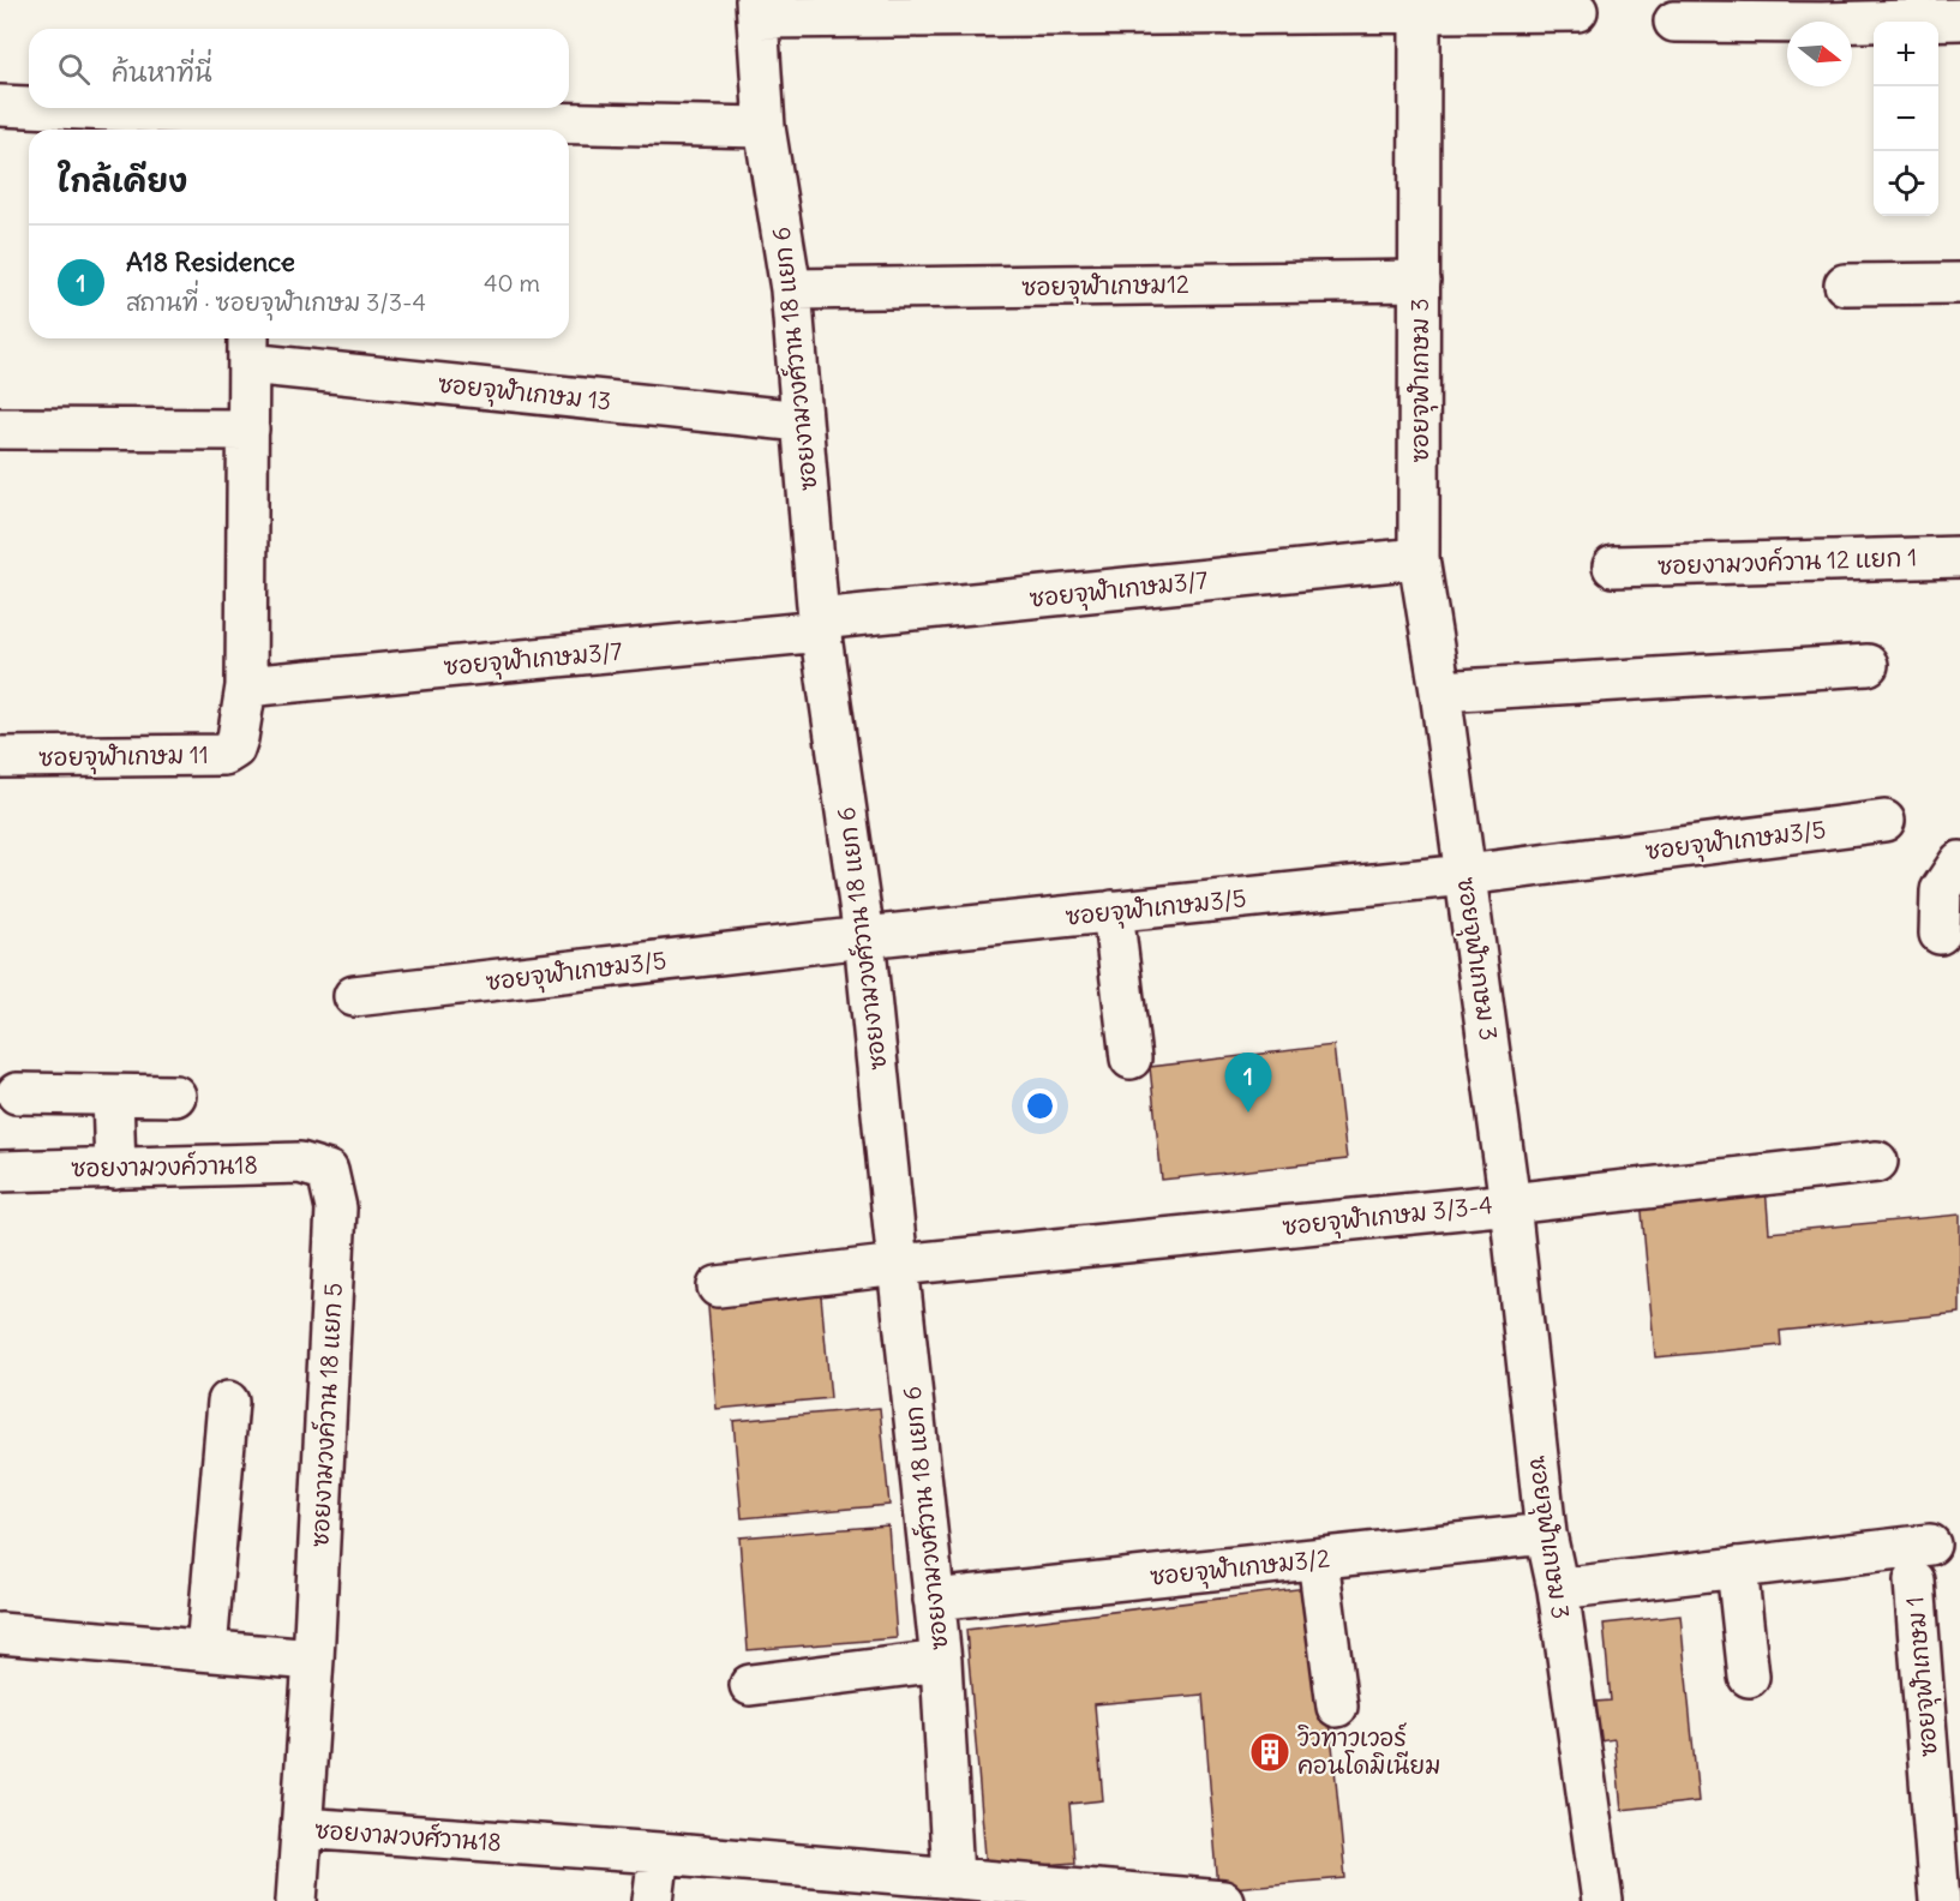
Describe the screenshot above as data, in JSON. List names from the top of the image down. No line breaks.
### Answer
{"streets":{"street":["ซอยจุฬาเกษม12","ซอยงามวงศ์วาน 18 แยก 6","ซอยจุฬาเกษม 3","ซอยจุฬาเกษม 13","ซอยงามวงค์วาน 12 แยก 1","ซอยจุฬาเกษม3/7","ซอยจุฬาเกษม 11","ซอยจุฬาเกษม3/5","ซอยงามวงค์วาน18","ซอยจุฬาเกษม 3/3-4","ซอยงามวงค์วาน 18 แยก 5","ซอยจุฬาเกษม3/2","ซอยจุฬาเกษม 1","ซอยงามวงศ์วาน18"]},"crossings":[["ซอยจุฬาเกษม12","ซอยงามวงศ์วาน 18 แยก 6"],["ซอยจุฬาเกษม12","ซอยจุฬาเกษม 3"],["ซอยงามวงศ์วาน 18 แยก 6","ซอยจุฬาเกษม 13"],["ซอยงามวงศ์วาน 18 แยก 6","ซอยจุฬาเกษม3/7"],["ซอยงามวงศ์วาน 18 แยก 6","ซอยจุฬาเกษม3/5"],["ซอยงามวงศ์วาน 18 แยก 6","ซอยจุฬาเกษม 3/3-4"],["ซอยงามวงศ์วาน 18 แยก 6","ซอยจุฬาเกษม3/2"],["ซอยงามวงศ์วาน 18 แยก 6","ซอยงามวงศ์วาน18"],["ซอยจุฬาเกษม 3","ซอยจุฬาเกษม3/7"],["ซอยจุฬาเกษม 3","ซอยจุฬาเกษม3/5"],["ซอยจุฬาเกษม 3","ซอยจุฬาเกษม 3/3-4"],["ซอยจุฬาเกษม 3","ซอยจุฬาเกษม3/2"],["ซอยจุฬาเกษม3/7","ซอยจุฬาเกษม 11"],["ซอยงามวงค์วาน18","ซอยงามวงค์วาน 18 แยก 5"],["ซอยงามวงค์วาน 18 แยก 5","ซอยงามวงศ์วาน18"]],"places":{"building":["วิวทาวเวอร์ คอนโดมิเนียม"]},"north":"right","page":{"map_buttons":["+","−"],"search":"ค้นหาที่นี่","heading":"ใกล้เคียง","list":[{"mark":"1","name":"A18 Residence","note":"สถานที่ · ซอยจุฬาเกษม 3/3-4","value":"40 m"}],"pins":"1"}}
